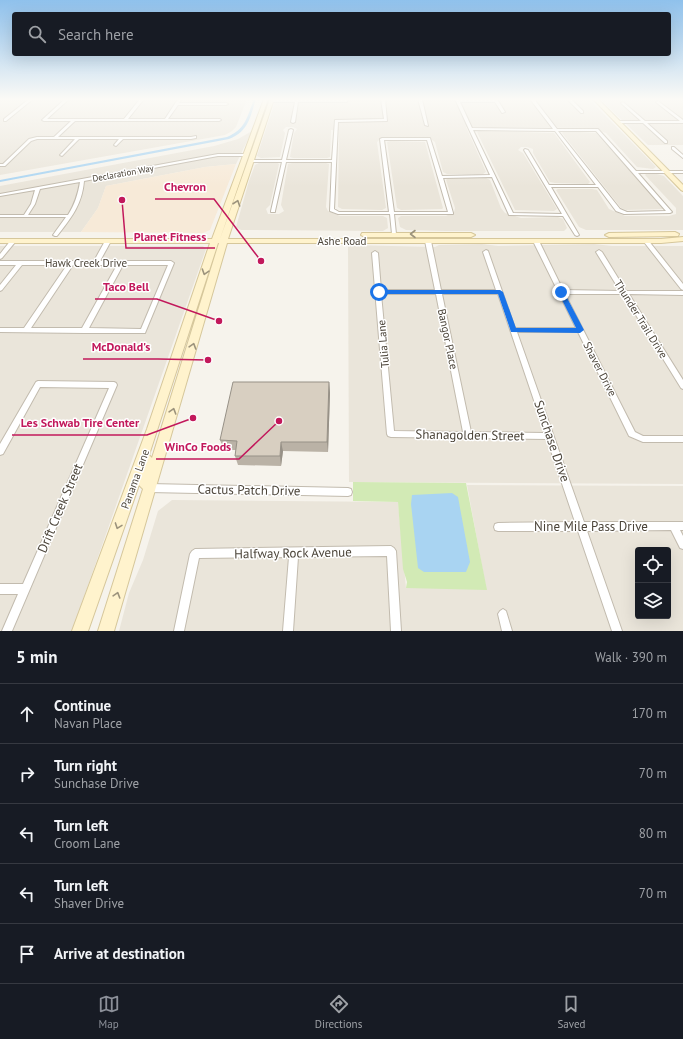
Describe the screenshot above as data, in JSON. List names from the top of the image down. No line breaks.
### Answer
{"streets":{"main road":["Ashe Road","Panama Lane"],"street":["Declaration Way","Hawk Creek Drive","Thunder Trail Drive","Bangor Place","Tulia Lane","Shaver Drive","Shanagolden Street","Sunchase Drive","Cactus Patch Drive","Drift Creek Street","Nine Mile Pass Drive","Halfway Rock Avenue"]},"crossings":[["Declaration Way","Panama Lane"],["Ashe Road","Bangor Place"],["Ashe Road","Shaver Drive"],["Ashe Road","Panama Lane"],["Bangor Place","Shanagolden Street"],["Tulia Lane","Shanagolden Street"],["Shanagolden Street","Sunchase Drive"],["Sunchase Drive","Nine Mile Pass Drive"],["Panama Lane","Cactus Patch Drive"]],"places":["Planet Fitness","Chevron","Taco Bell","McDonald's","Les Schwab Tire Center","WinCo Foods"],"page":{"search":"Search here","heading":["5 min","Walk · 390 m"],"list":[["Continue","Navan Place","170 m"],["Turn right","Sunchase Drive","70 m"],["Turn left","Croom Lane","80 m"],["Turn left","Shaver Drive","70 m"],"Arrive at destination"],"nav":["Map","Directions","Saved"]}}
